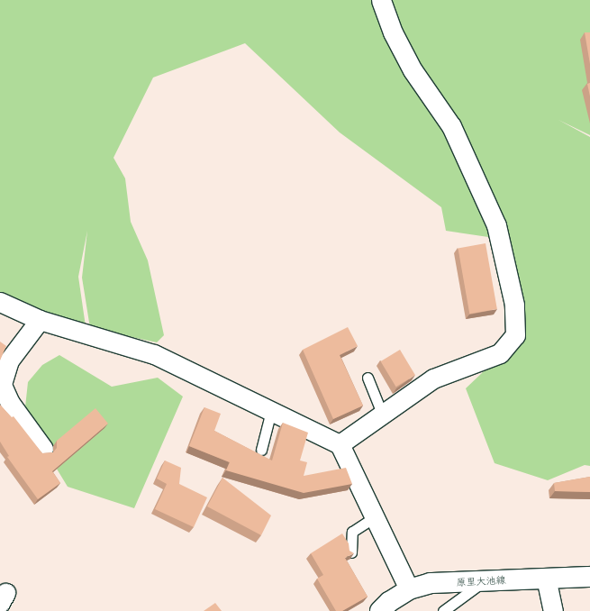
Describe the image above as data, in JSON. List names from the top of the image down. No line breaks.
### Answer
{"streets":{"main road":["原里大池線"]}}
